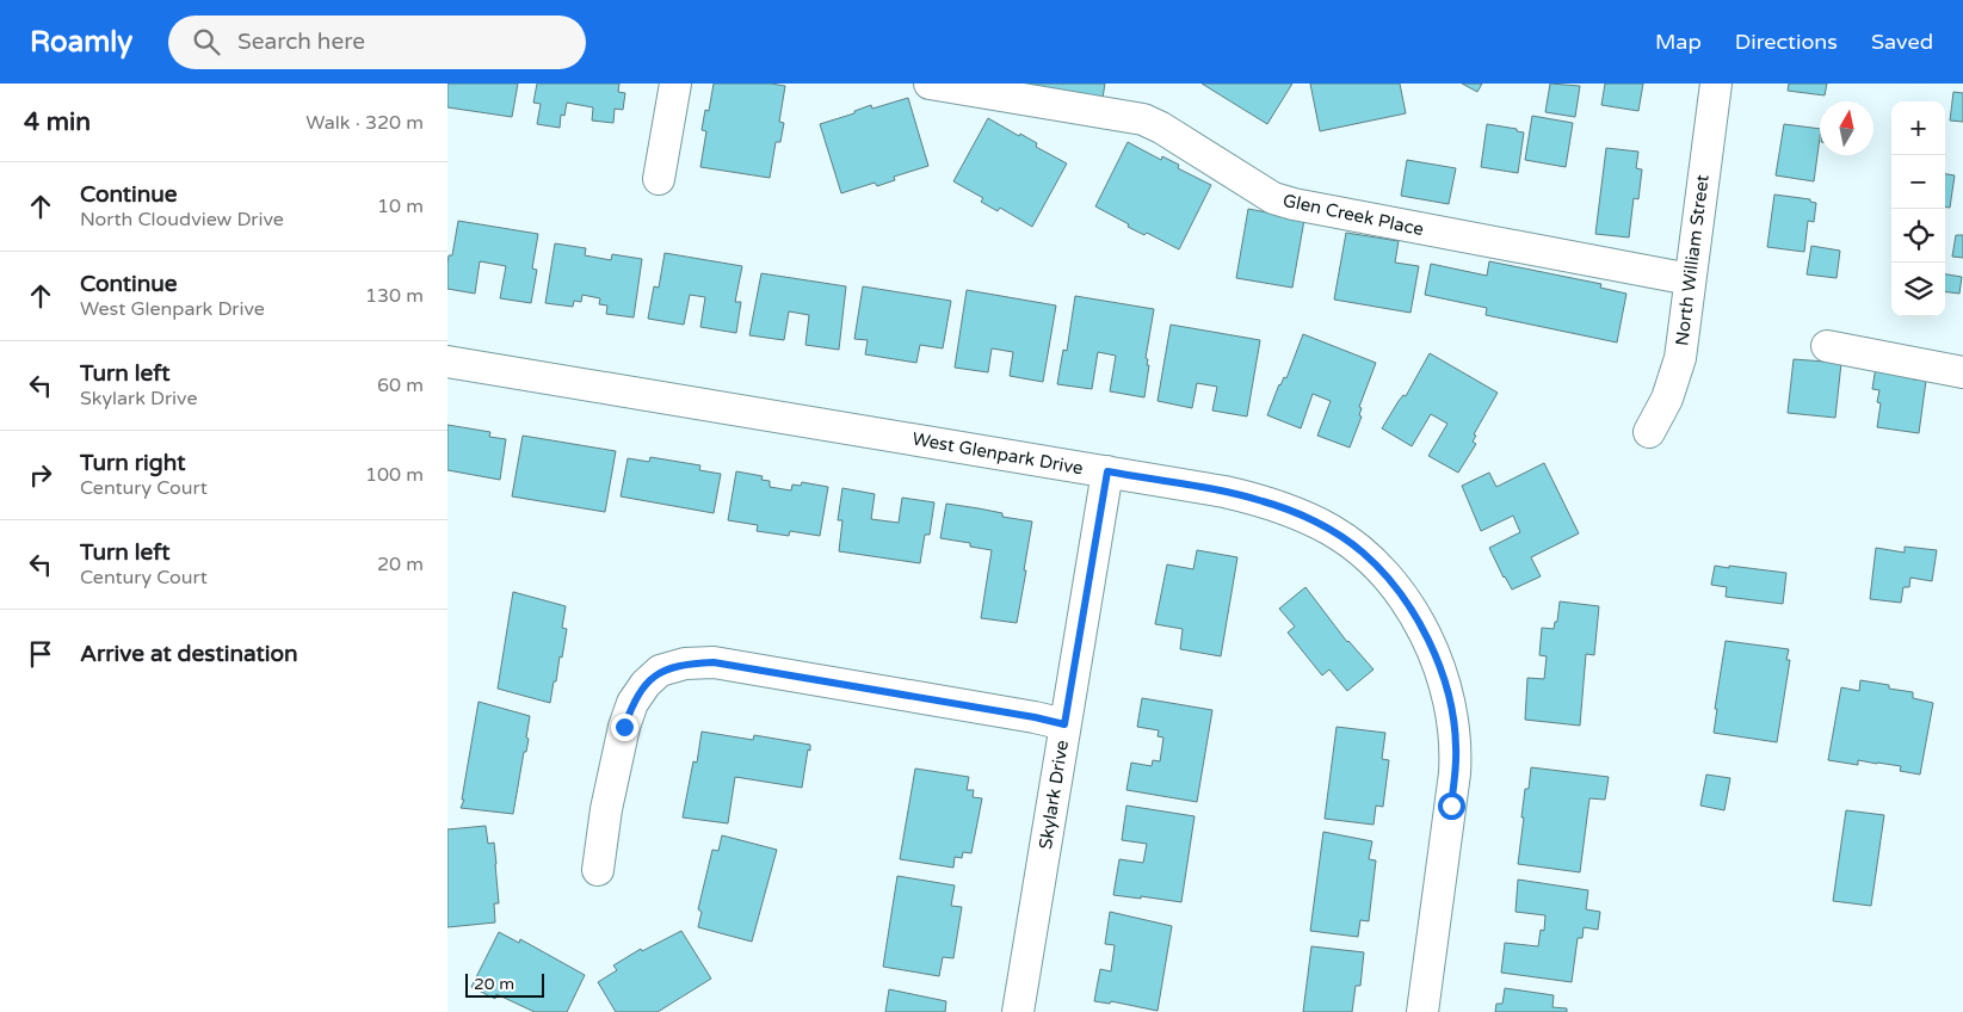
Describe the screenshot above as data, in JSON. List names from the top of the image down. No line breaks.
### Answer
{"streets":{"street":["Glen Creek Place","North William Street","West Glenpark Drive","Skylark Drive"]},"crossings":[["Glen Creek Place","North William Street"],["West Glenpark Drive","Skylark Drive"]],"scale_bar":"20 m","north":"top","page":{"header":"Roamly","search":"Search here","nav":["Map","Directions","Saved"],"heading":["4 min","Walk · 320 m"],"map_buttons":["+","−"],"list":[["Continue","North Cloudview Drive","10 m"],["Continue","West Glenpark Drive","130 m"],["Turn left","Skylark Drive","60 m"],["Turn right","Century Court","100 m"],["Turn left","Century Court","20 m"],"Arrive at destination"],"scale":"20 m"}}
